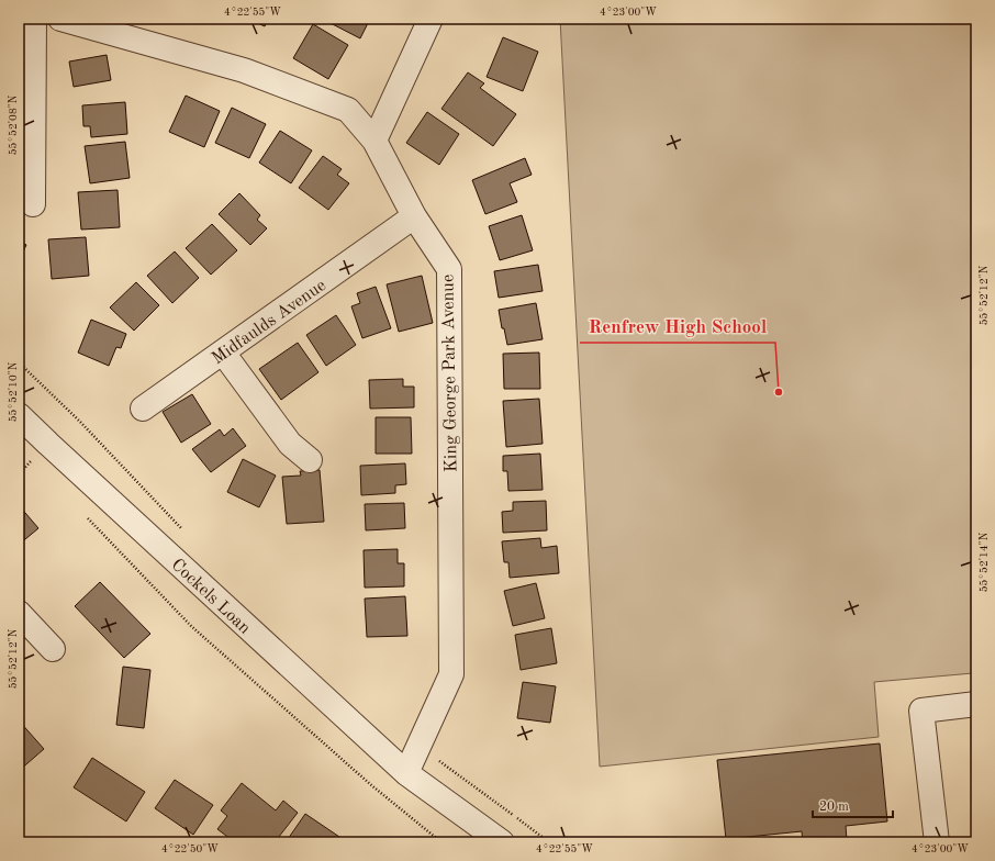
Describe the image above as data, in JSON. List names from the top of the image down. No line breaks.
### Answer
{"streets":{"street":["Midfaulds Avenue","King George Park Avenue","Cockels Loan"]},"crossings":[["Midfaulds Avenue","King George Park Avenue"],["King George Park Avenue","Cockels Loan"]],"places":["Renfrew High School"],"scale_bar":"20 m","coordinates":["4°22'55\"W","4°23'00\"W","55°52'08\"N","55°52'12\"N","55°52'10\"N","55°52'14\"N","4°22'50\"W"]}
